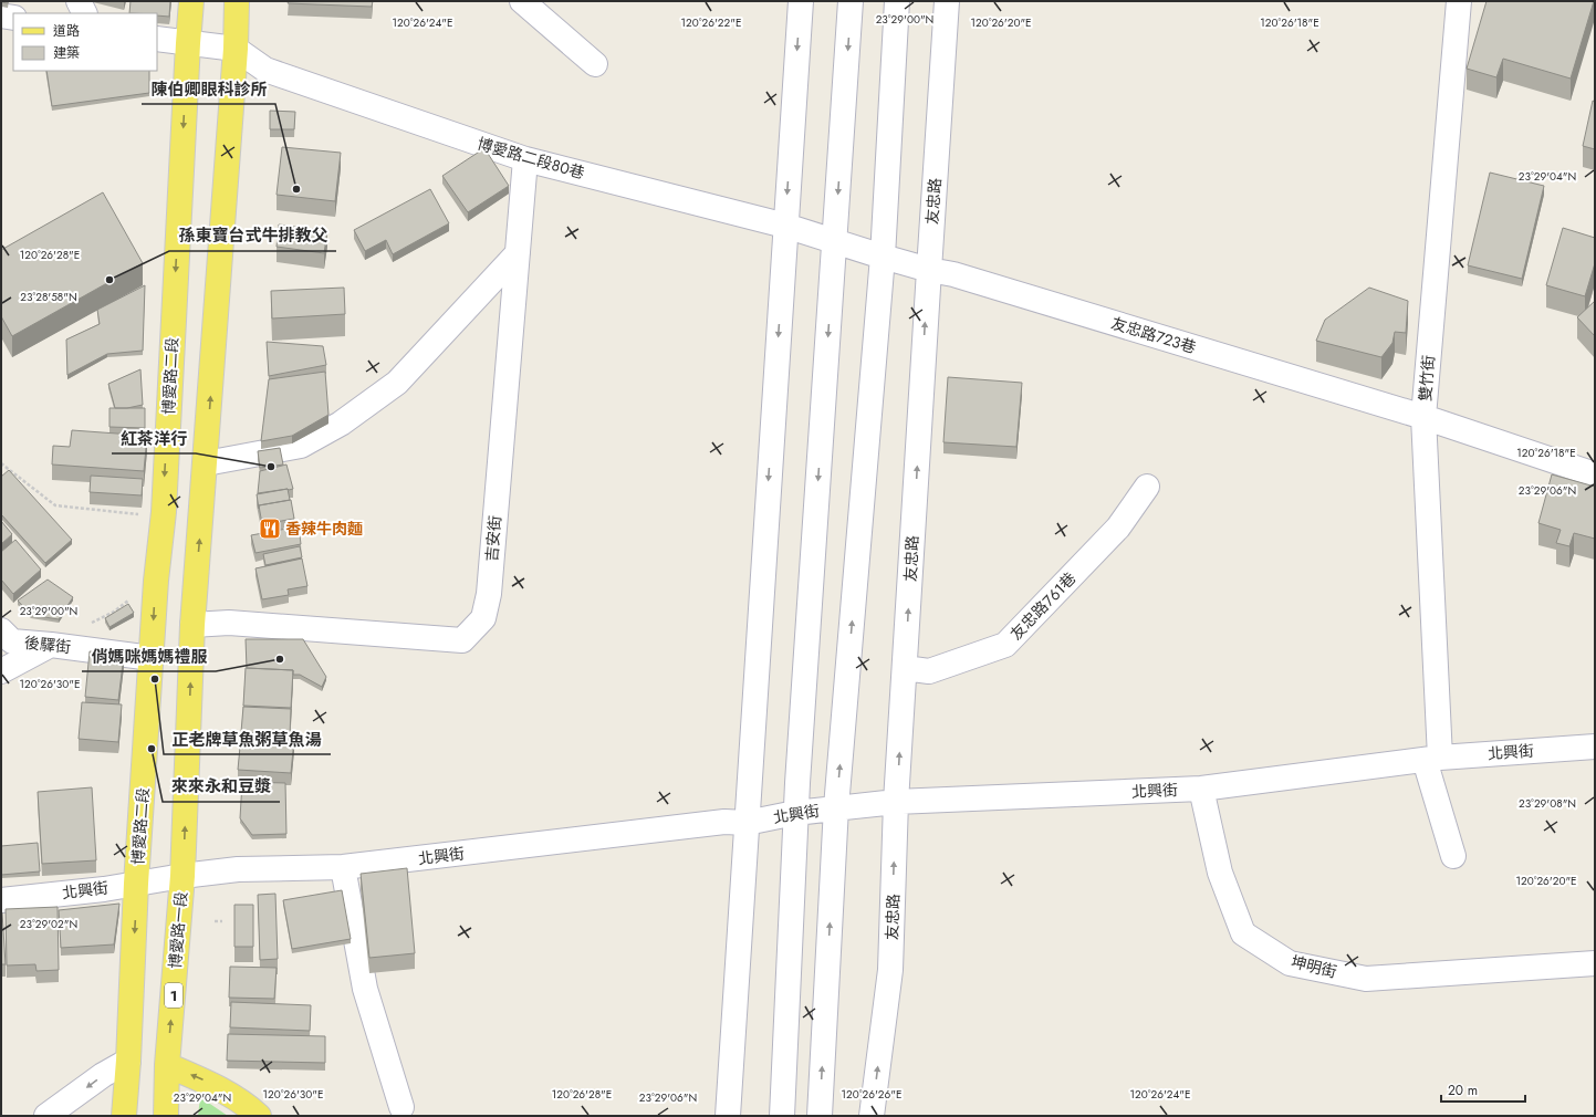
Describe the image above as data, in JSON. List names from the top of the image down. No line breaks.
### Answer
{"streets":{"main road":["博愛路二段","博愛路一段","1"],"street":["博愛路二段80巷","友忠路","友忠路723巷","雙竹街","吉安街","友忠路761巷","後驛街","北興街","坤明街"]},"crossings":[["博愛路二段80巷","友忠路723巷"],["博愛路二段80巷","博愛路二段"],["博愛路二段80巷","吉安街"],["博愛路二段80巷","1"],["友忠路","友忠路723巷"],["友忠路","友忠路761巷"],["友忠路","北興街"],["友忠路723巷","雙竹街"],["博愛路二段","後驛街"],["博愛路二段","北興街"],["雙竹街","北興街"],["吉安街","1"],["北興街","博愛路一段"],["北興街","坤明街"],["北興街","1"],["博愛路一段","1"]],"places":{"other":["陳伯卿眼科診所","孫東寶台式牛排教父","紅茶洋行","俏媽咪媽媽禮服","正老牌草魚粥草魚湯","來來永和豆漿"],"restaurant":["香辣牛肉麵"]},"legend":["道路","建築"],"scale_bar":"20 m","coordinates":["23°29'00\"N","120°26'20\"E","120°26'18\"E","120°26'24\"E","120°26'22\"E","23°29'04\"N","120°26'28\"E","23°28'58\"N","23°29'06\"N","120°26'30\"E","23°29'08\"N","23°29'02\"N","120°26'26\"E"]}
